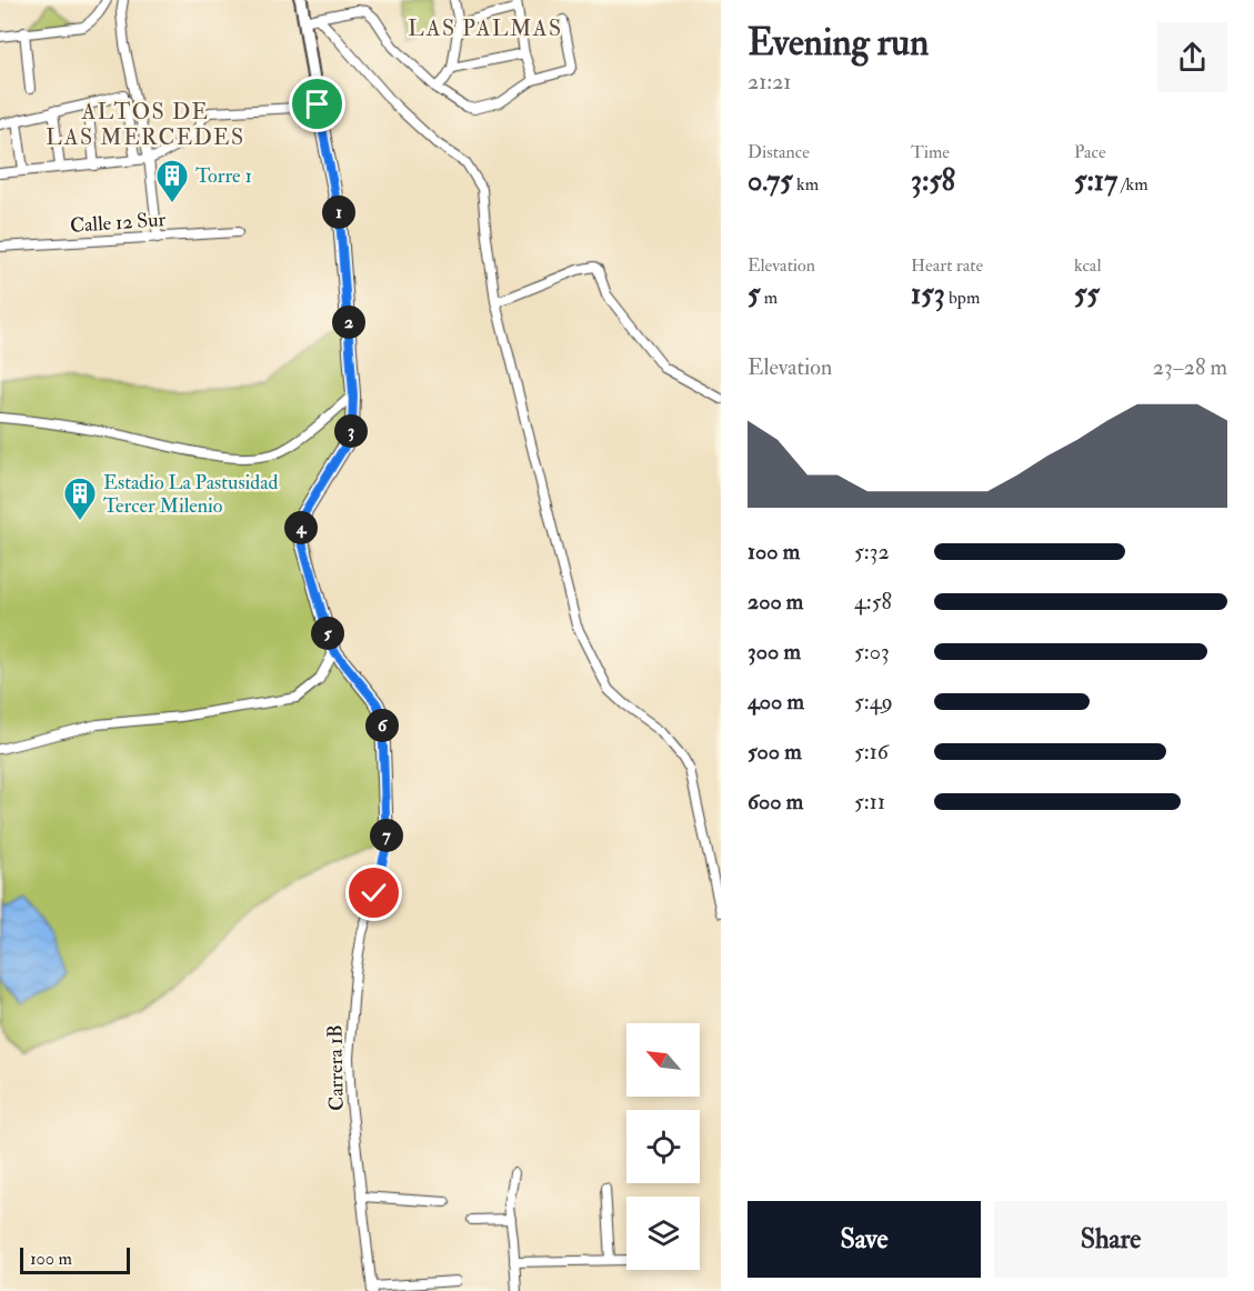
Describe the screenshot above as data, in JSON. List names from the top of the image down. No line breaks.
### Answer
{"streets":{"street":["Calle 12 Sur","Carrera 1B"]},"districts":["LAS PALMAS","ALTOS DE LAS MERCEDES"],"places":{"building":["Torre 1","Estadio La Pastusidad Tercer Milenio"]},"scale_bar":"100 m","north":"top left","page":{"heading":["Evening run","21:21"],"stats":[["Distance","0.75 km"],["Time","3:58"],["Pace","5:17 /km"],["Elevation","5 m"],["Heart rate","153 bpm"],["kcal","55"]],"pins":["1","2","3","4","5","6","7"],"chart":["Elevation","23–28 m"],"list":[{"name":"100 m","note":"5:32"},{"name":"200 m","note":"4:58"},{"name":"300 m","note":"5:03"},{"name":"400 m","note":"5:49"},{"name":"500 m","note":"5:16"},{"name":"600 m","note":"5:11"}],"buttons":["Save","Share"],"scale":"100 m"}}
